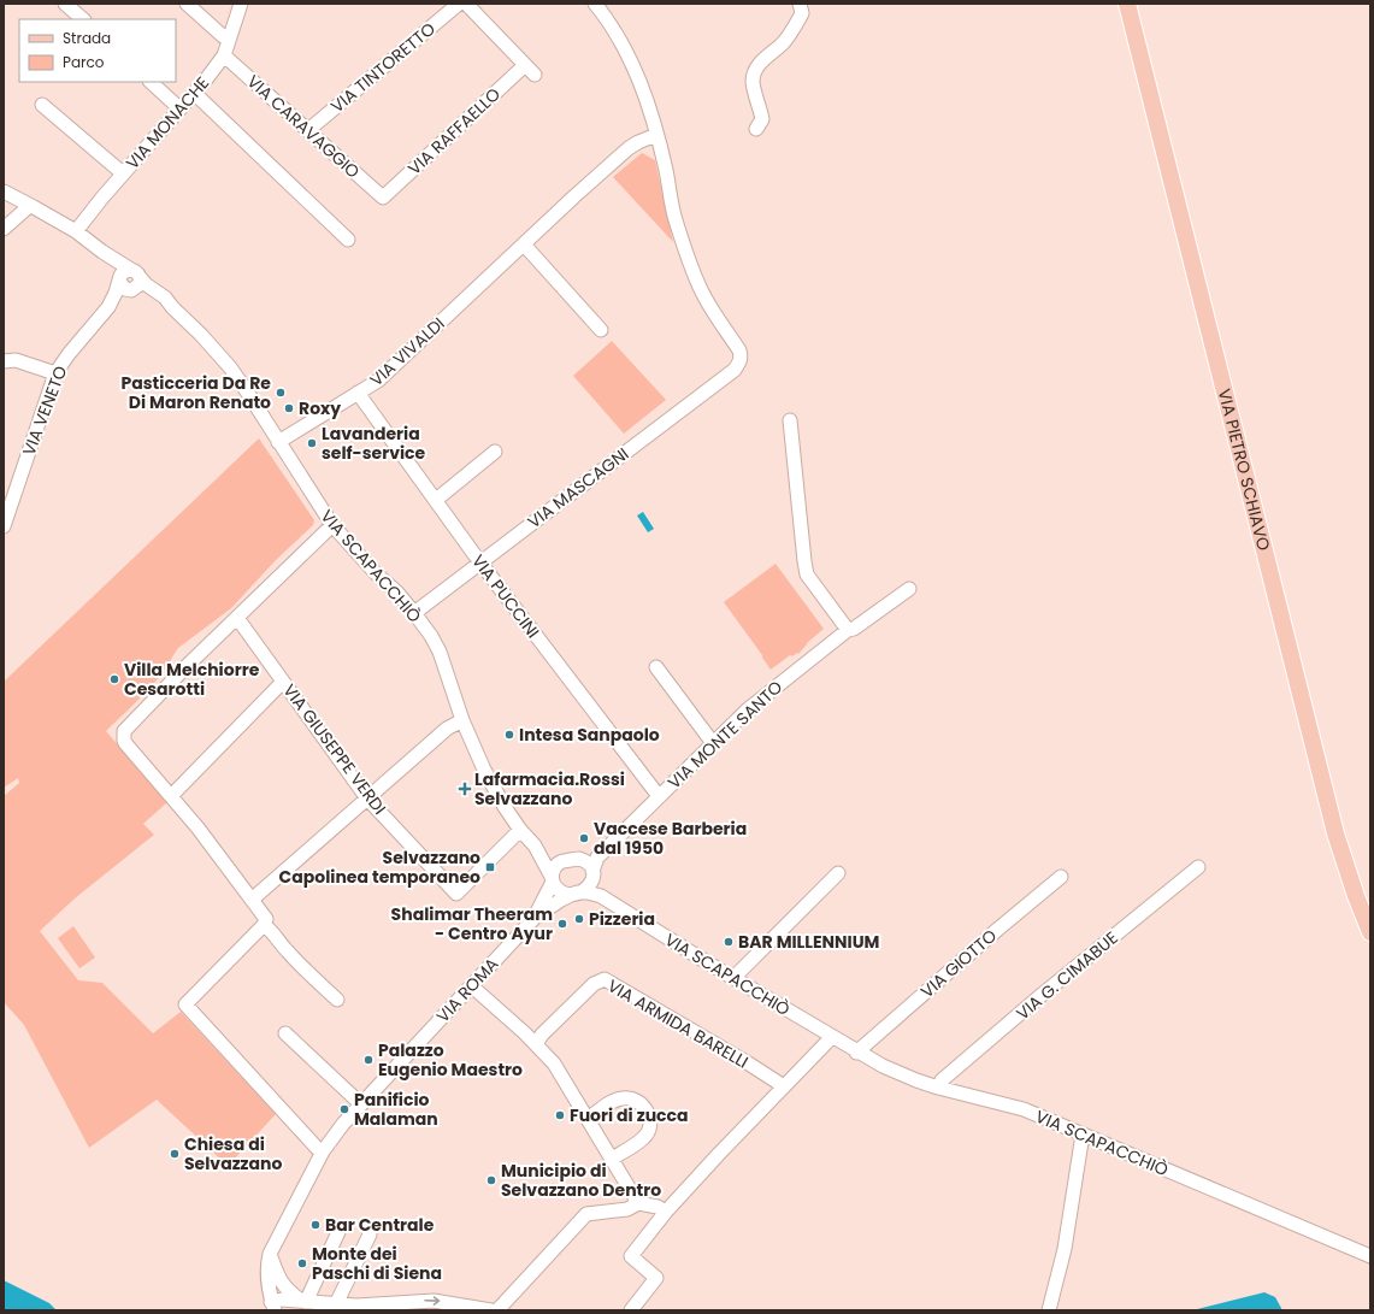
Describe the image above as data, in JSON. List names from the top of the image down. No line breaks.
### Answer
{"streets":{"main road":["VIA PIETRO SCHIAVO"],"street":["VIA TINTORETTO","VIA MONACHE","VIA CARAVAGGIO","VIA RAFFAELLO","VIA VIVALDI","VIA VENETO","VIA MASCAGNI","VIA SCAPACCHIÒ","VIA PUCCINI","VIA MONTE SANTO","VIA GIUSEPPE VERDI","VIA GIOTTO","VIA G. CIMABUE","VIA ROMA","VIA ARMIDA BARELLI"]},"crossings":[["VIA TINTORETTO","VIA CARAVAGGIO"],["VIA MONACHE","VIA CARAVAGGIO"],["VIA MONACHE","VIA SCAPACCHIÒ"],["VIA CARAVAGGIO","VIA RAFFAELLO"],["VIA VIVALDI","VIA MASCAGNI"],["VIA VIVALDI","VIA SCAPACCHIÒ"],["VIA VIVALDI","VIA PUCCINI"],["VIA VENETO","VIA SCAPACCHIÒ"],["VIA MASCAGNI","VIA SCAPACCHIÒ"],["VIA MASCAGNI","VIA PUCCINI"],["VIA SCAPACCHIÒ","VIA MONTE SANTO"],["VIA SCAPACCHIÒ","VIA GIUSEPPE VERDI"],["VIA SCAPACCHIÒ","VIA GIOTTO"],["VIA SCAPACCHIÒ","VIA G. CIMABUE"],["VIA SCAPACCHIÒ","VIA ROMA"],["VIA PUCCINI","VIA MONTE SANTO"],["VIA MONTE SANTO","VIA ROMA"]],"places":{"other":["Pasticceria Da Re Di Maron Renato","Roxy","Lavanderia self-service","Villa Melchiorre Cesarotti","Intesa Sanpaolo","Vaccese Barberia dal 1950","Pizzeria","Shalimar Theeram - Centro Ayur","BAR MILLENNIUM","Palazzo Eugenio Maestro","Panificio Malaman","Fuori di zucca","Chiesa di Selvazzano","Municipio di Selvazzano Dentro","Bar Centrale","Monte dei Paschi di Siena"],"health":["Lafarmacia.Rossi Selvazzano"],"transit":["Selvazzano Capolinea temporaneo"]},"legend":["Strada","Parco"]}
